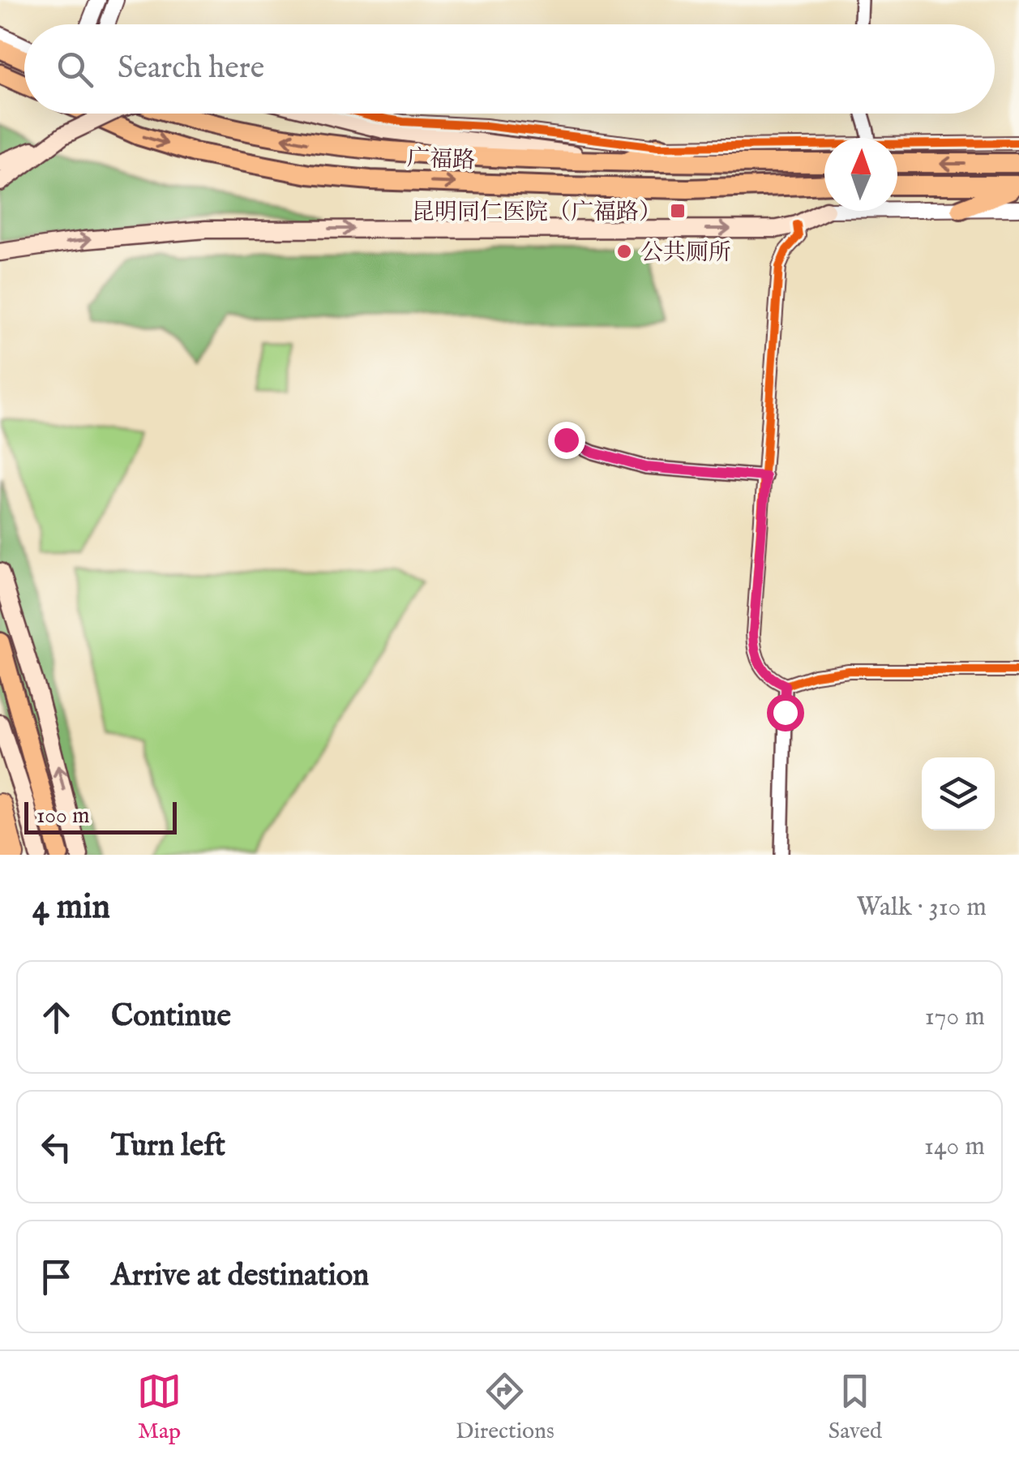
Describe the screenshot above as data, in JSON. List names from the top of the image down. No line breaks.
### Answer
{"streets":{"main road":["广福路"]},"places":{"transit":["昆明同仁医院（广福路）"],"other":["公共厕所"]},"scale_bar":"100 m","north":"top","page":{"search":"Search here","scale":"100 m","heading":["4 min","Walk · 310 m"],"list":[["Continue","170 m"],["Turn left","140 m"],"Arrive at destination"],"nav":["Map","Directions","Saved"]}}
